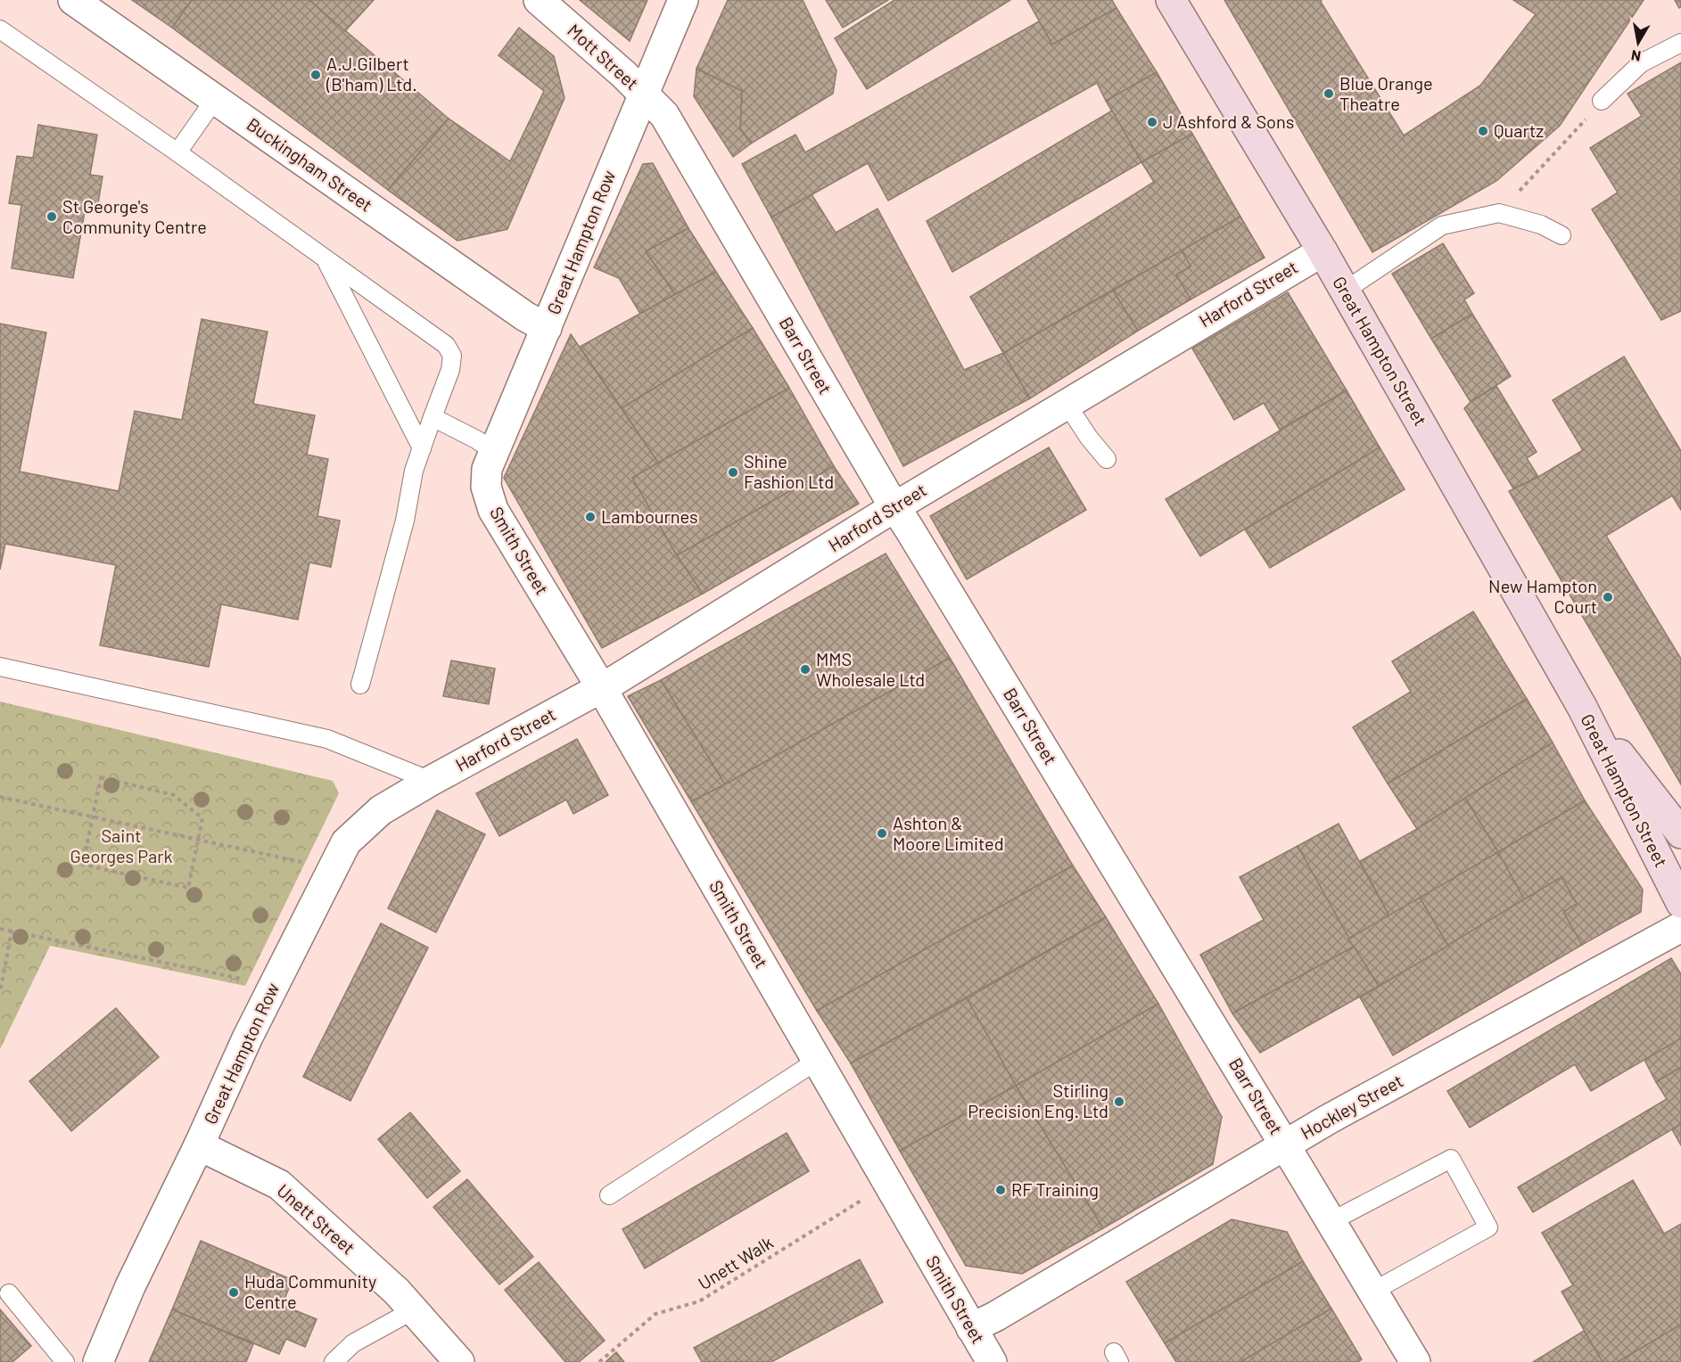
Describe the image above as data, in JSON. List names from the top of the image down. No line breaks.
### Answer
{"streets":{"main road":["Great Hampton Street"],"street":["Mott Street","Buckingham Street","Great Hampton Row","Harford Street","Barr Street","Smith Street","Hockley Street","Unett Street"],"path":["Unett Walk"]},"crossings":[["Mott Street","Great Hampton Row"],["Mott Street","Barr Street"],["Buckingham Street","Great Hampton Row"],["Great Hampton Row","Harford Street"],["Great Hampton Row","Barr Street"],["Great Hampton Row","Smith Street"],["Great Hampton Row","Unett Street"],["Harford Street","Great Hampton Street"],["Harford Street","Barr Street"],["Harford Street","Smith Street"],["Barr Street","Hockley Street"],["Smith Street","Hockley Street"],["Smith Street","Unett Walk"]],"parks":["Saint Georges Park"],"places":["A.J.Gilbert (B'ham) Ltd.","Blue Orange Theatre","J Ashford & Sons","Quartz","St George's Community Centre","Shine Fashion Ltd","Lambournes","New Hampton Court","MMS Wholesale Ltd","Ashton & Moore Limited","Stirling Precision Eng. Ltd","RF Training","Huda Community Centre"],"north":"bottom"}
